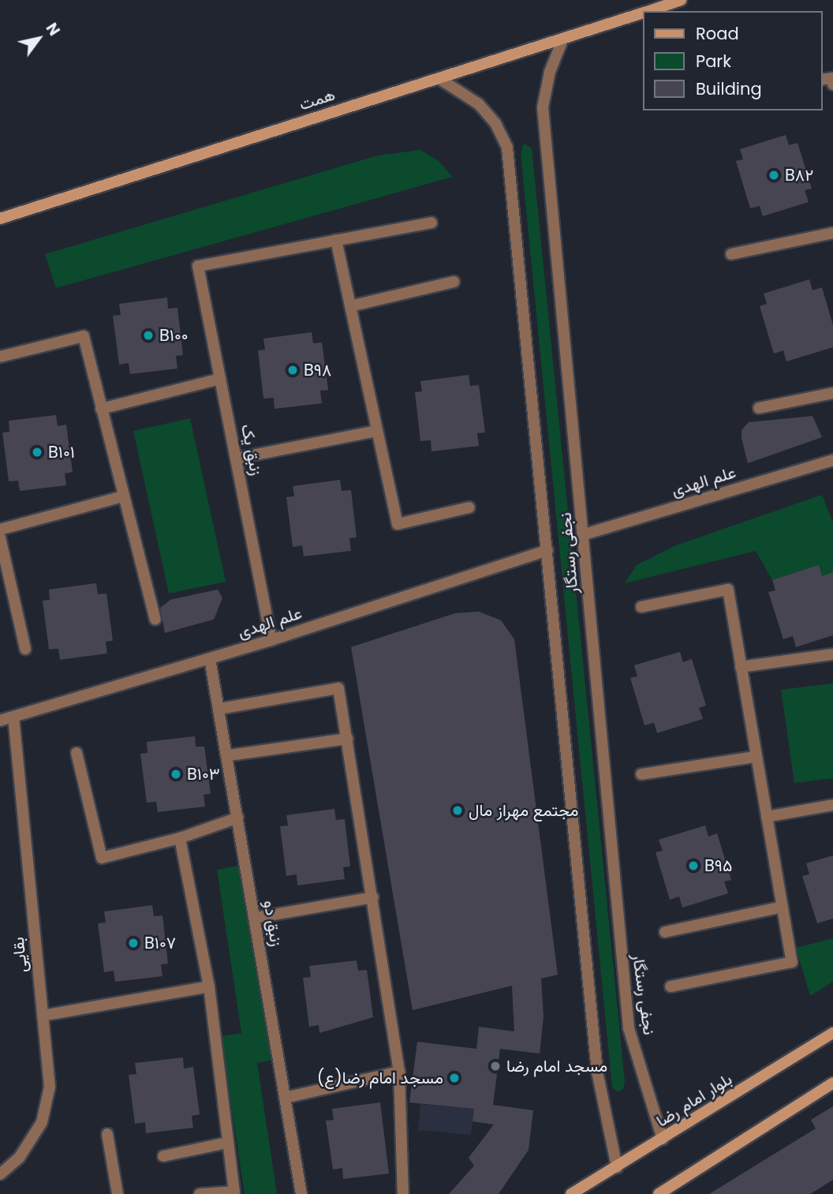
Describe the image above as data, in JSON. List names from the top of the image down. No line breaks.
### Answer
{"streets":{"street":["همت","زنبق یک","علم الهدی","نجفی رستگار","زنبق دو","بقایی","بلوار امام رضا"]},"crossings":[["همت","نجفی رستگار"],["زنبق یک","علم الهدی"],["علم الهدی","نجفی رستگار"],["علم الهدی","زنبق دو"],["علم الهدی","بقایی"],["نجفی رستگار","بلوار امام رضا"]],"places":["B۸۲","B۱۰۰","B۹۸","B۱۰۱","B۱۰۳","مجتمع مهراز مال","B۹۵","B۱۰۷","مسجد امام رضا","مسجد امام رضا(ع)"],"legend":["Road","Park","Building"],"north":"top right"}
